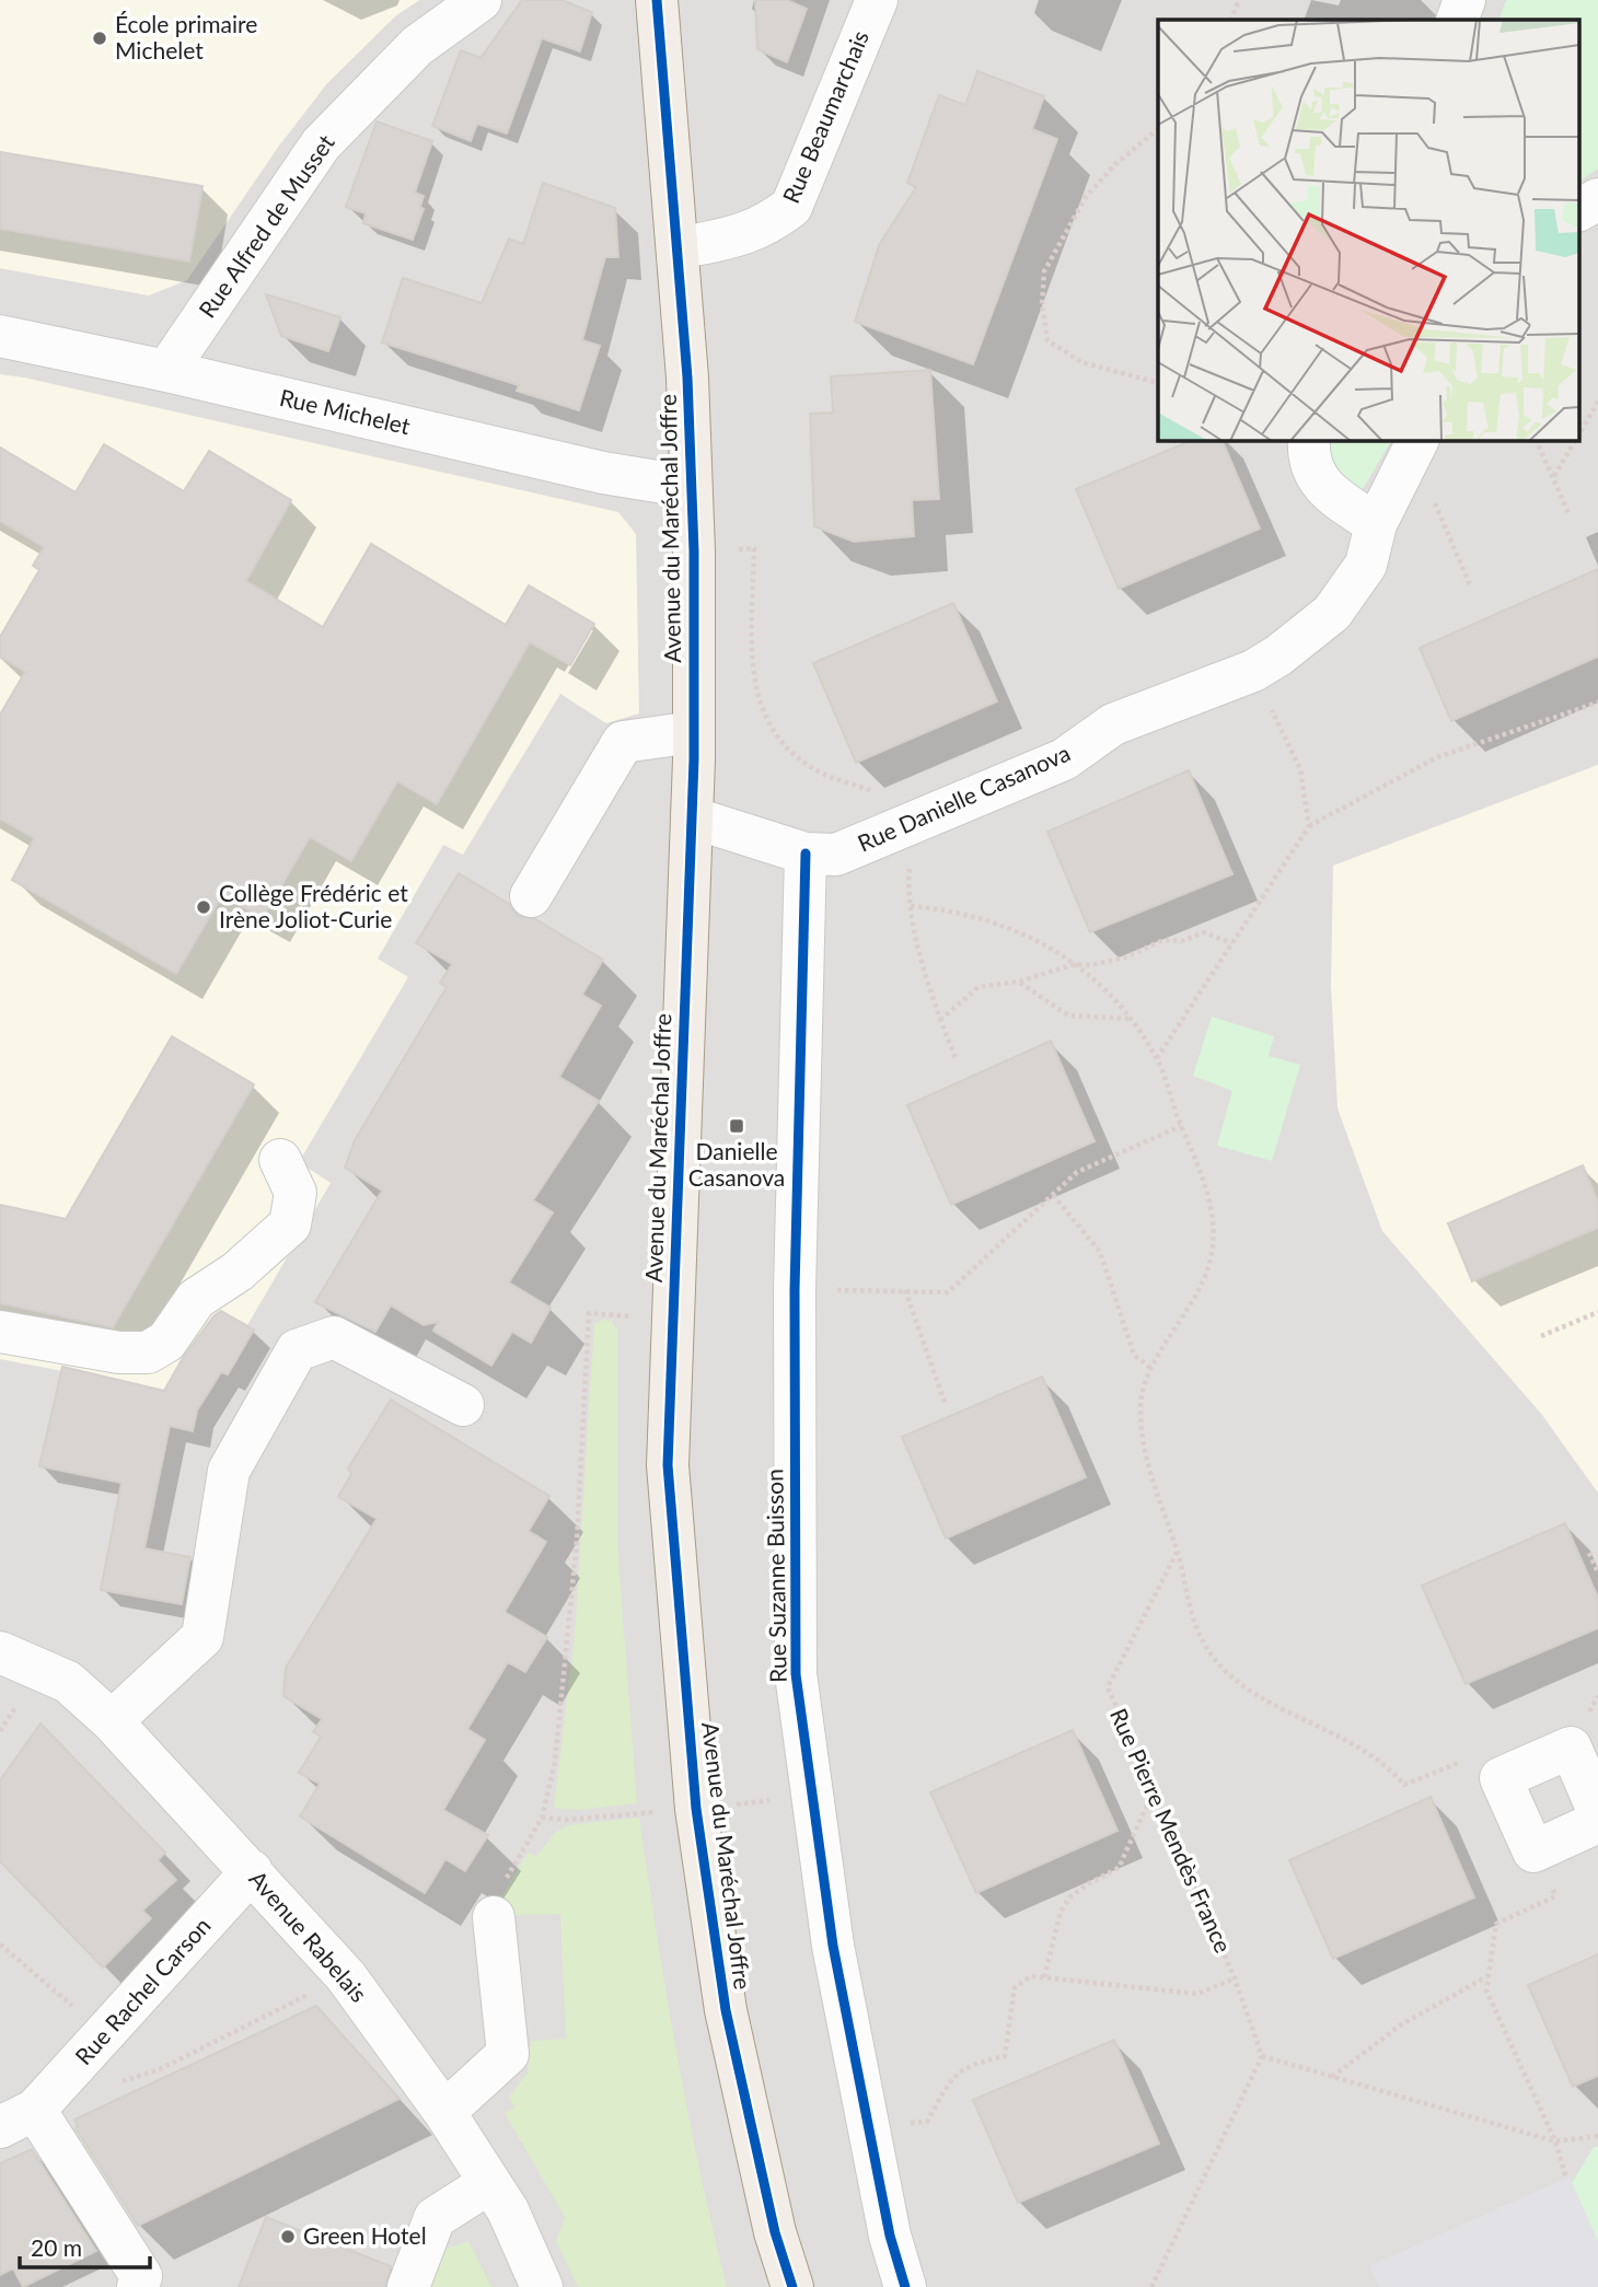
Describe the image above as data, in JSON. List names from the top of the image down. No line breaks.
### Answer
{"streets":{"main road":["Avenue du Maréchal Joffre"],"street":["Rue Beaumarchais","Rue Alfred de Musset","Rue Michelet","Rue Danielle Casanova","Rue Suzanne Buisson","Avenue Rabelais","Rue Rachel Carson"],"path":["Rue Pierre Mendès France"]},"crossings":[["Rue Beaumarchais","Avenue du Maréchal Joffre"],["Rue Alfred de Musset","Rue Michelet"],["Rue Michelet","Avenue du Maréchal Joffre"],["Avenue du Maréchal Joffre","Rue Danielle Casanova"],["Rue Danielle Casanova","Rue Suzanne Buisson"],["Avenue Rabelais","Rue Rachel Carson"]],"places":{"other":["École primaire Michelet","Collège Frédéric et Irène Joliot-Curie","Green Hotel"],"transit":["Danielle Casanova"]},"scale_bar":"20 m"}
